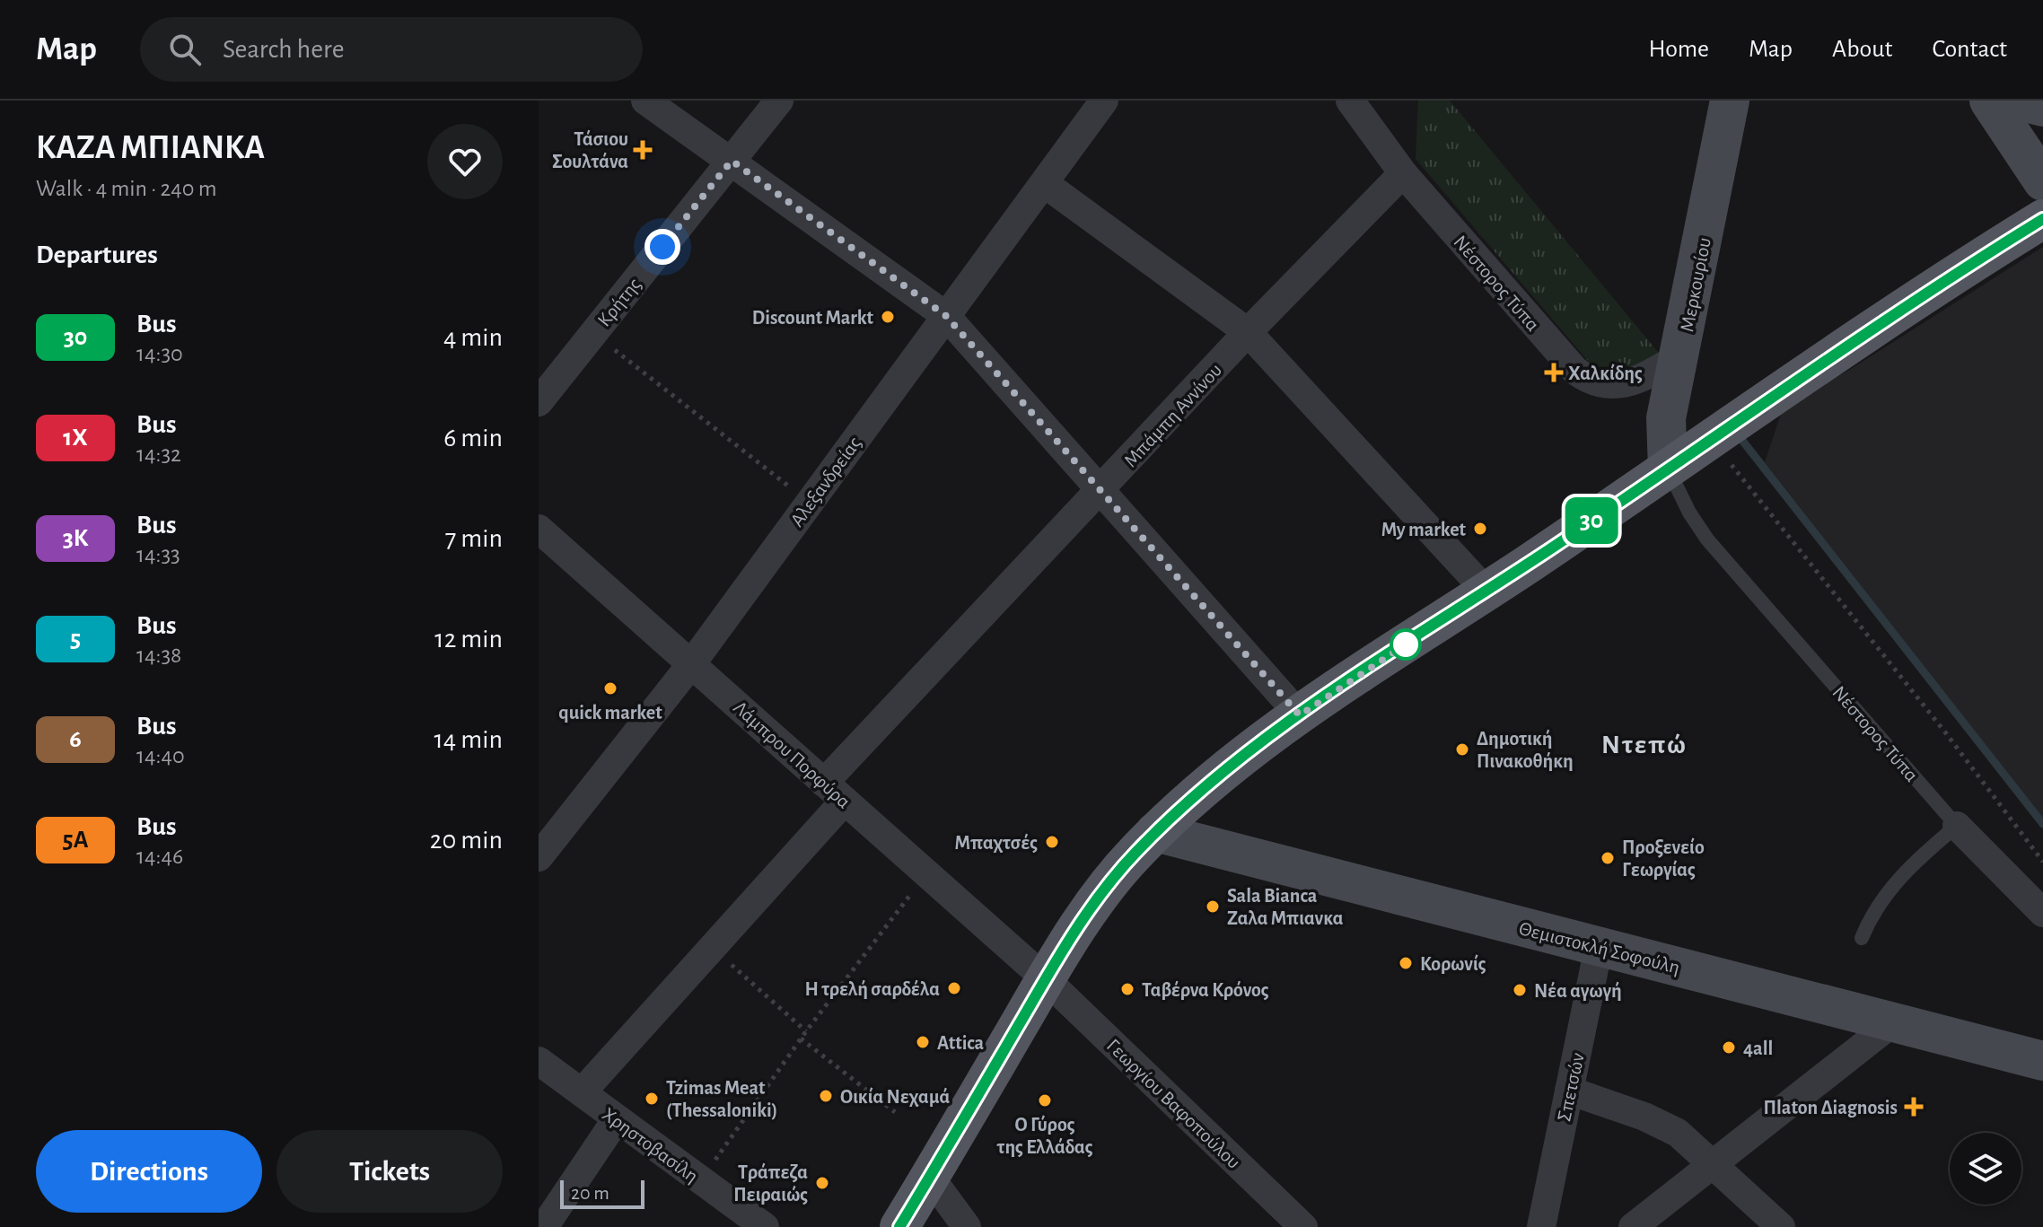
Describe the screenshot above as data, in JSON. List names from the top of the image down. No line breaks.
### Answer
{"streets":{"main road":["Μερκουρίου","Θεμιστοκλή Σοφούλη"],"street":["Νέστορος Τύπα","Κρήτης","Μπάμπη Αννίνου","Αλεξανδρείας","Λάμπρου Πορφύρα","Σπετσών","Γεωργίου Βαφοπούλου","Χρηστοβασίλη"]},"crossings":[["Νέστορος Τύπα","Μερκουρίου"],["Νέστορος Τύπα","Μπάμπη Αννίνου"],["Μπάμπη Αννίνου","Λάμπρου Πορφύρα"],["Μπάμπη Αννίνου","Χρηστοβασίλη"],["Αλεξανδρείας","Λάμπρου Πορφύρα"],["Λάμπρου Πορφύρα","Γεωργίου Βαφοπούλου"],["Θεμιστοκλή Σοφούλη","Σπετσών"]],"districts":["Ντεπώ"],"places":{"health":["Τάσιου Σουλτάνα","Χαλκίδης","Πlaton Δiagnosis"],"other":["Discount Markt","My market","quick market","Δημοτική Πινακοθήκη","Μπαχτσές","Προξενείο Γεωργίας","Sala Bianca Ζαλα Μπιανκα","Κορωνίς","Η τρελή σαρδέλα","Ταβέρνα Κρόνος","Νέα αγωγή","Attica","4all","Οικία Νεχαμά","Tzimas Meat (Thessaloniki)","Ο Γύρος της Ελλάδας","Τράπεζα Πειραιώς"]},"lines":["bus line 30"],"scale_bar":"20 m","page":{"header":"Map","search":"Search here","nav":["Home","Map","About","Contact"],"heading":[["ΚΑΖΑ ΜΠΙΑΝΚΑ","Walk · 4 min · 240 m"],"Departures"],"on_map":"30","list":[{"mark":"30","name":"Bus","note":"14:30","value":"4 min"},{"mark":"1Χ","name":"Bus","note":"14:32","value":"6 min"},{"mark":"3Κ","name":"Bus","note":"14:33","value":"7 min"},{"mark":"5","name":"Bus","note":"14:38","value":"12 min"},{"mark":"6","name":"Bus","note":"14:40","value":"14 min"},{"mark":"5Α","name":"Bus","note":"14:46","value":"20 min"}],"buttons":["Directions","Tickets"],"scale":"20 m"}}
